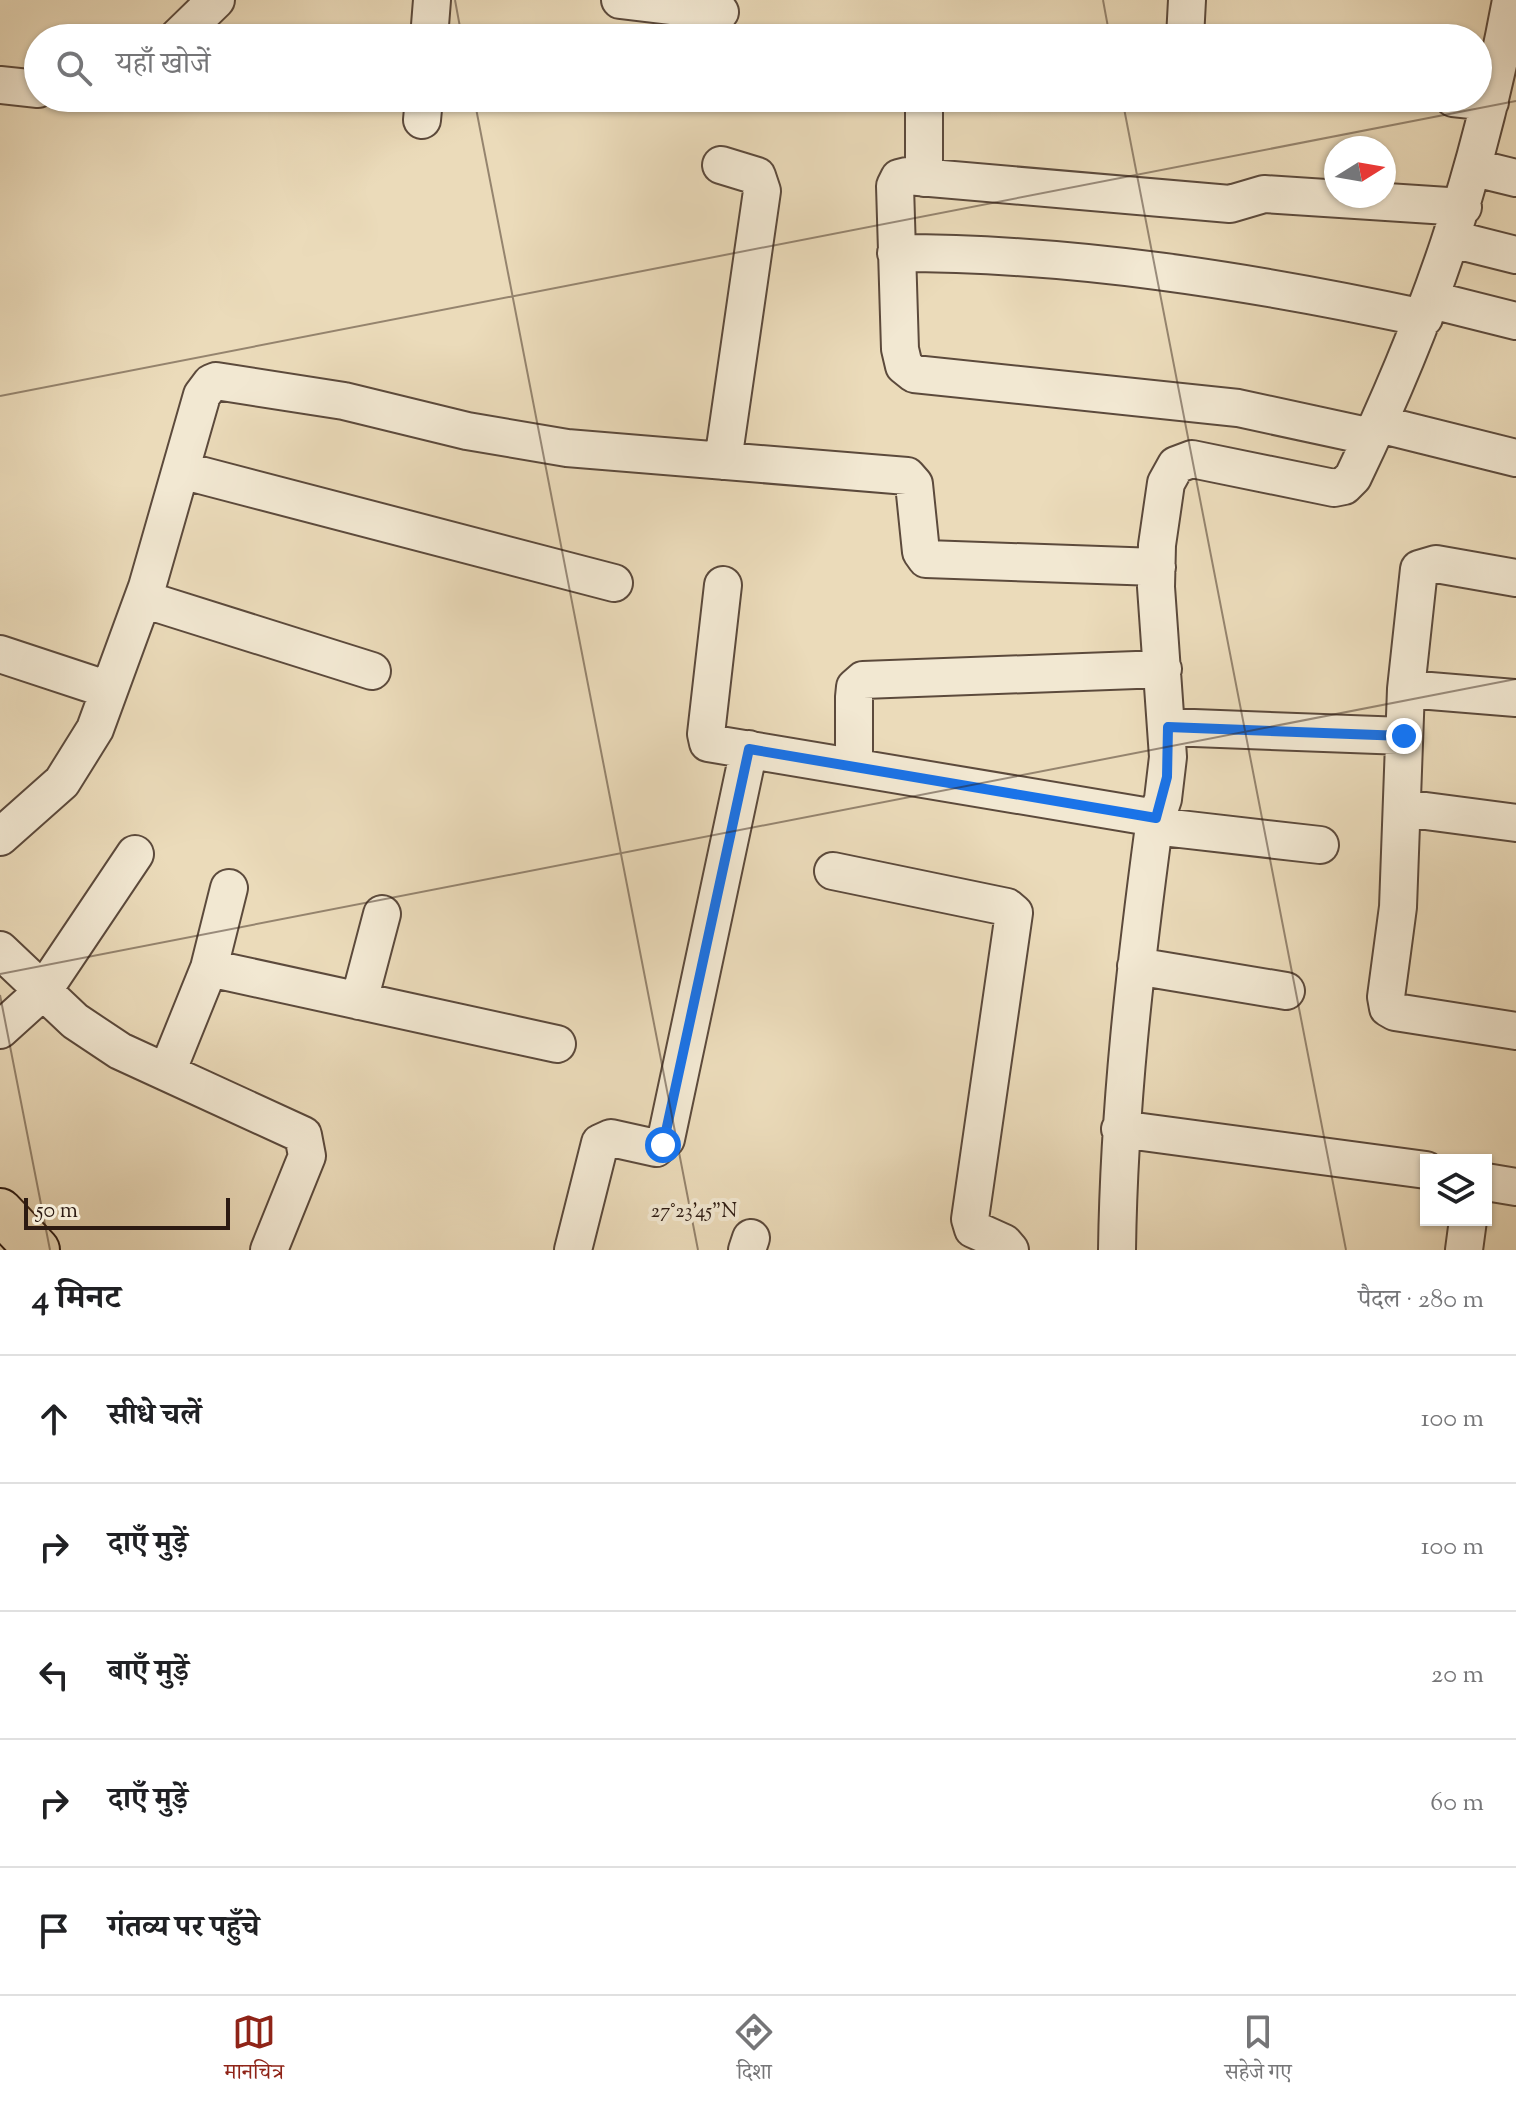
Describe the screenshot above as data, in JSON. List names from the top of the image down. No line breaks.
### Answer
{"scale_bar":"50 m","north":"right","page":{"search":"यहाँ खोजें","scale":"50 m","heading":["4 मिनट","पैदल · 280 m"],"list":[["सीधे चलें","100 m"],["दाएँ मुड़ें","100 m"],["बाएँ मुड़ें","20 m"],["दाएँ मुड़ें","60 m"],"गंतव्य पर पहुँचे"],"nav":["मानचित्र","दिशा","सहेजे गए"]},"coordinates":["27°23'45\"N"]}
